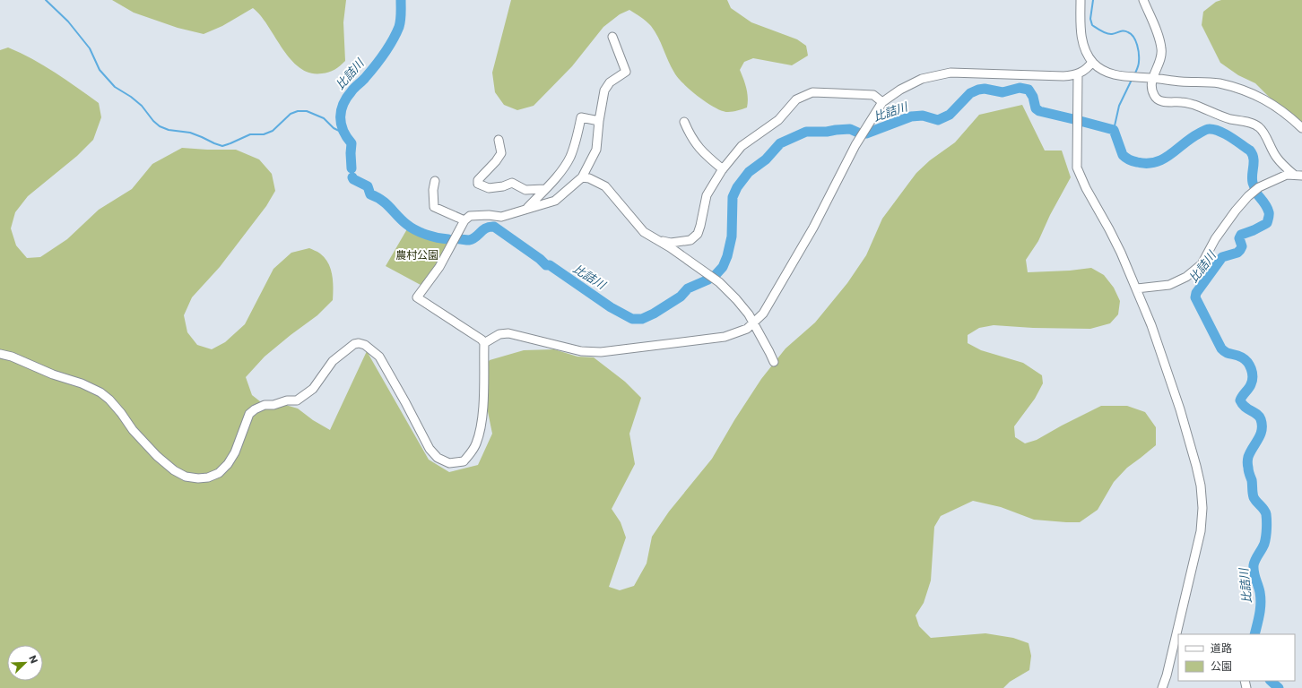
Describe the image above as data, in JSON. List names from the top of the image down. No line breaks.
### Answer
{"water":["比詰川"],"parks":["農村公園"],"legend":["道路","公園"],"north":"top right"}
